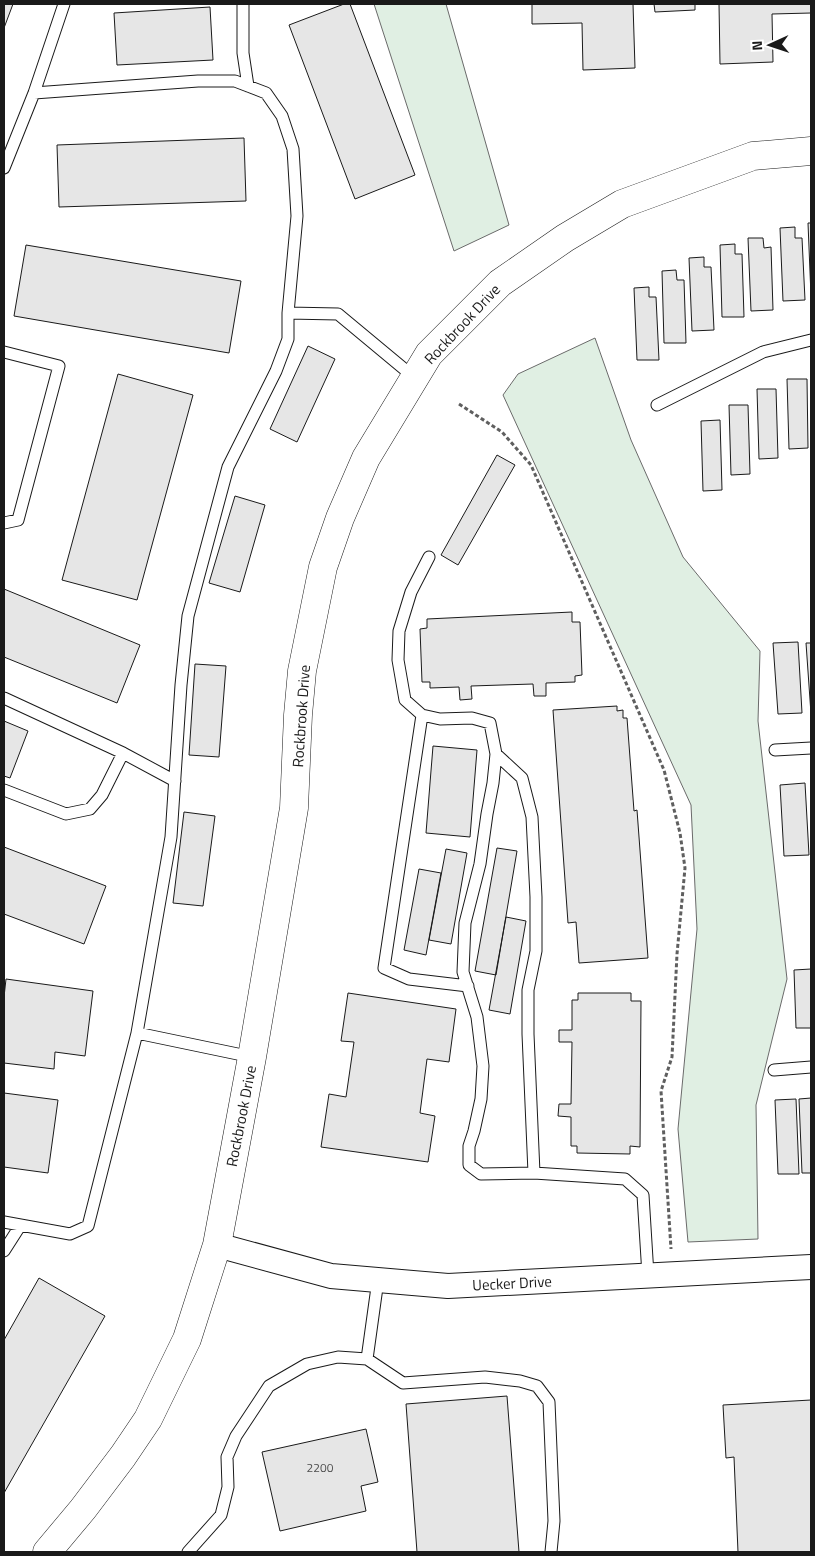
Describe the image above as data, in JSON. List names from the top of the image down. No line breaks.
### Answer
{"streets":{"street":["Rockbrook Drive","Uecker Drive"]},"crossings":[["Rockbrook Drive","Uecker Drive"]],"house_numbers":["2200"],"north":"left"}
